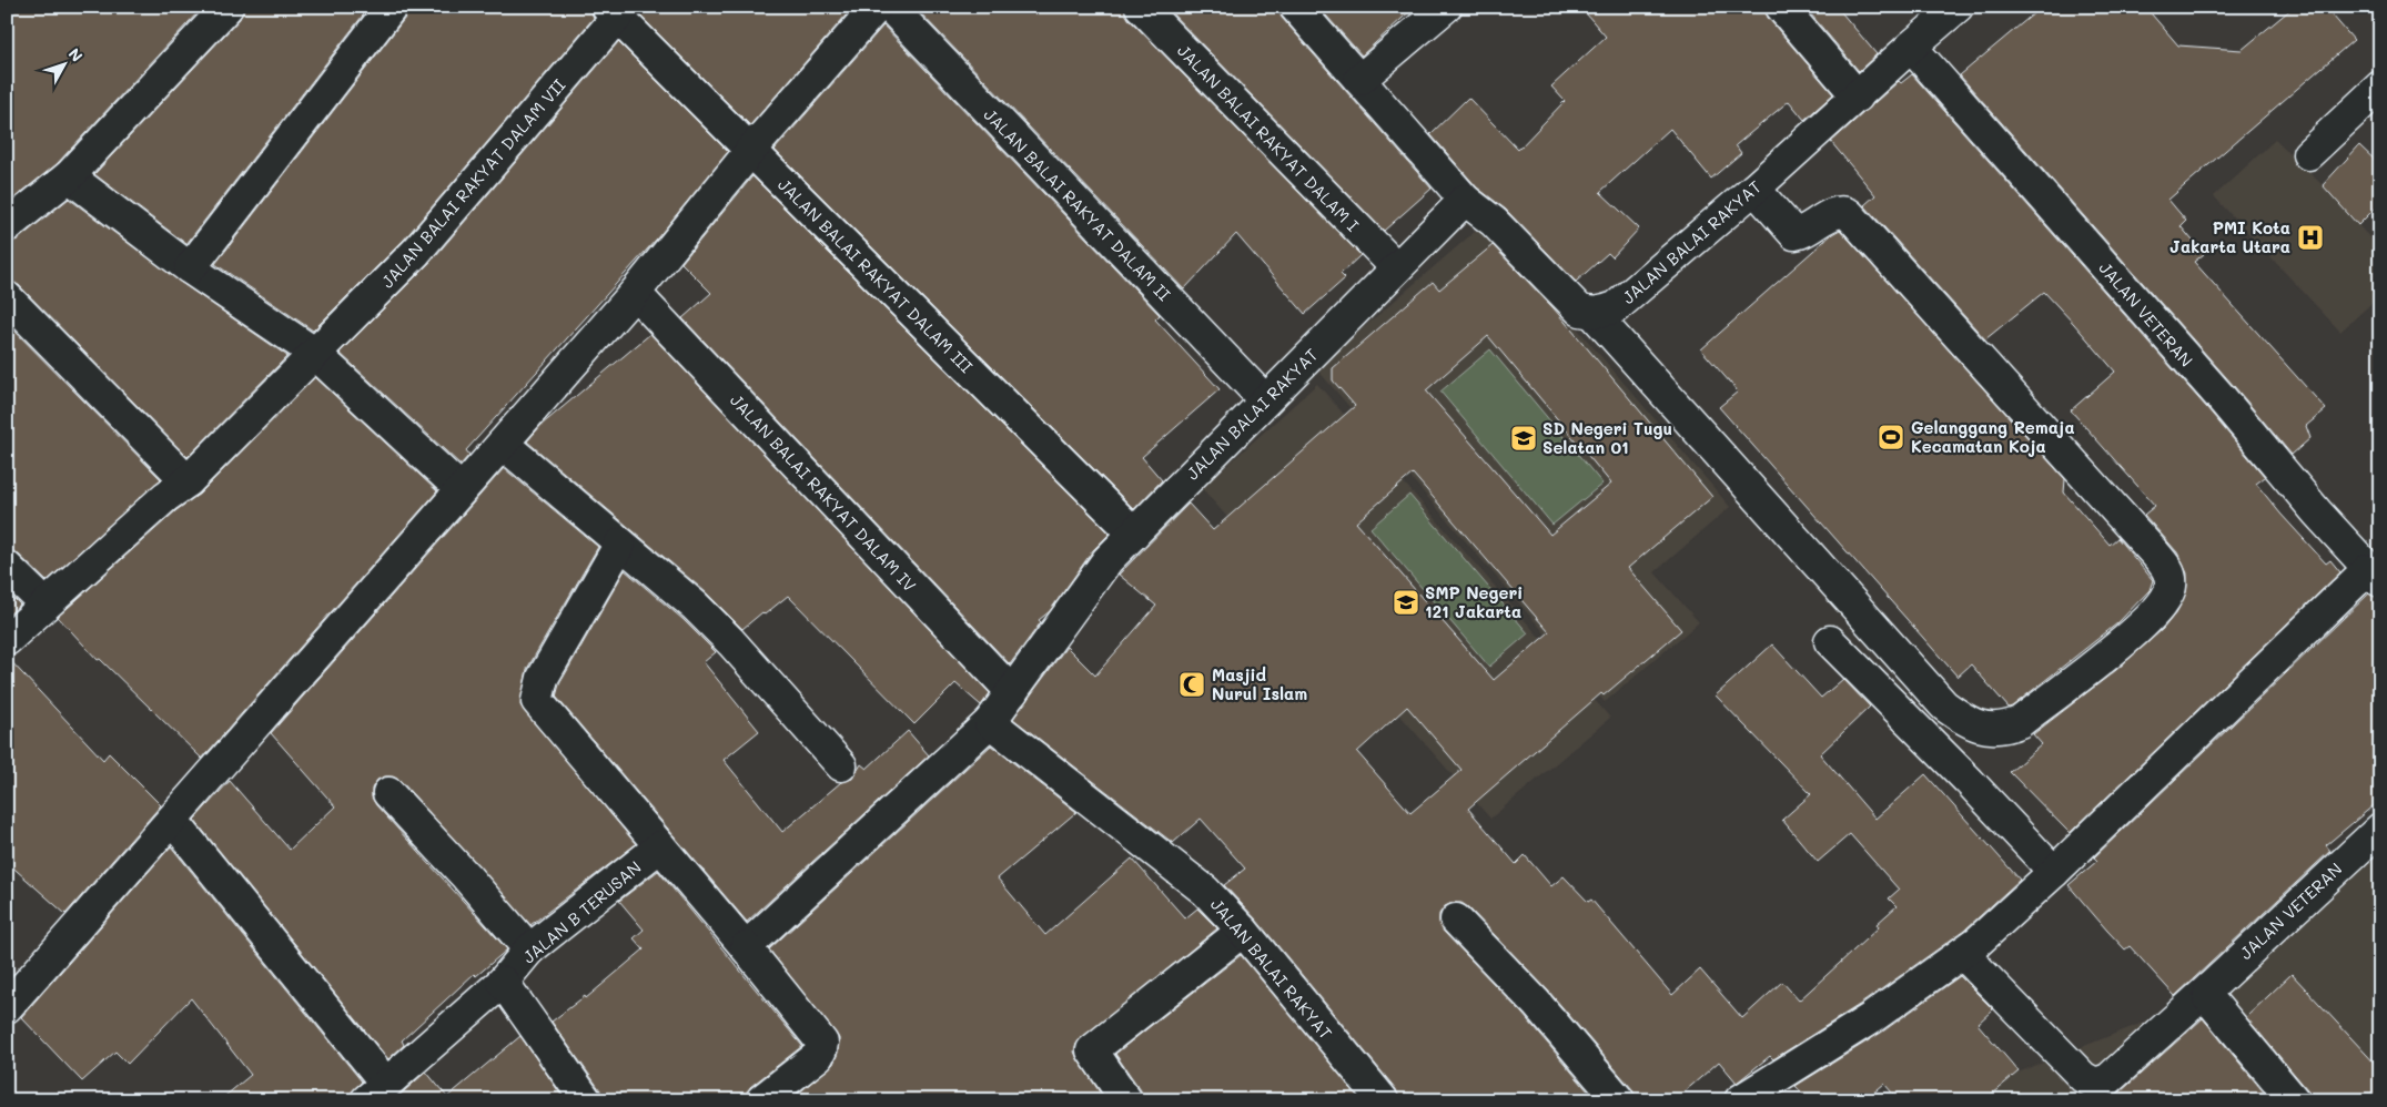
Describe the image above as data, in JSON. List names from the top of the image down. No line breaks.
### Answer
{"streets":{"street":["JALAN BALAI RAKYAT DALAM I","JALAN BALAI RAKYAT DALAM VII","JALAN BALAI RAKYAT DALAM II","JALAN BALAI RAKYAT","JALAN BALAI RAKYAT DALAM III","JALAN VETERAN","JALAN BALAI RAKYAT DALAM IV","JALAN B TERUSAN"]},"crossings":[["JALAN BALAI RAKYAT DALAM I","JALAN BALAI RAKYAT"],["JALAN BALAI RAKYAT DALAM VII","JALAN BALAI RAKYAT DALAM III"],["JALAN BALAI RAKYAT DALAM II","JALAN BALAI RAKYAT"],["JALAN BALAI RAKYAT","JALAN BALAI RAKYAT DALAM III"],["JALAN BALAI RAKYAT","JALAN VETERAN"],["JALAN BALAI RAKYAT","JALAN BALAI RAKYAT DALAM IV"]],"places":{"hospital":["PMI Kota Jakarta Utara"],"sports":["Gelanggang Remaja Kecamatan Koja"],"school or university":["SD Negeri Tugu Selatan 01","SMP Negeri 121 Jakarta"],"mosque":["Masjid Nurul Islam"]},"north":"top right"}
